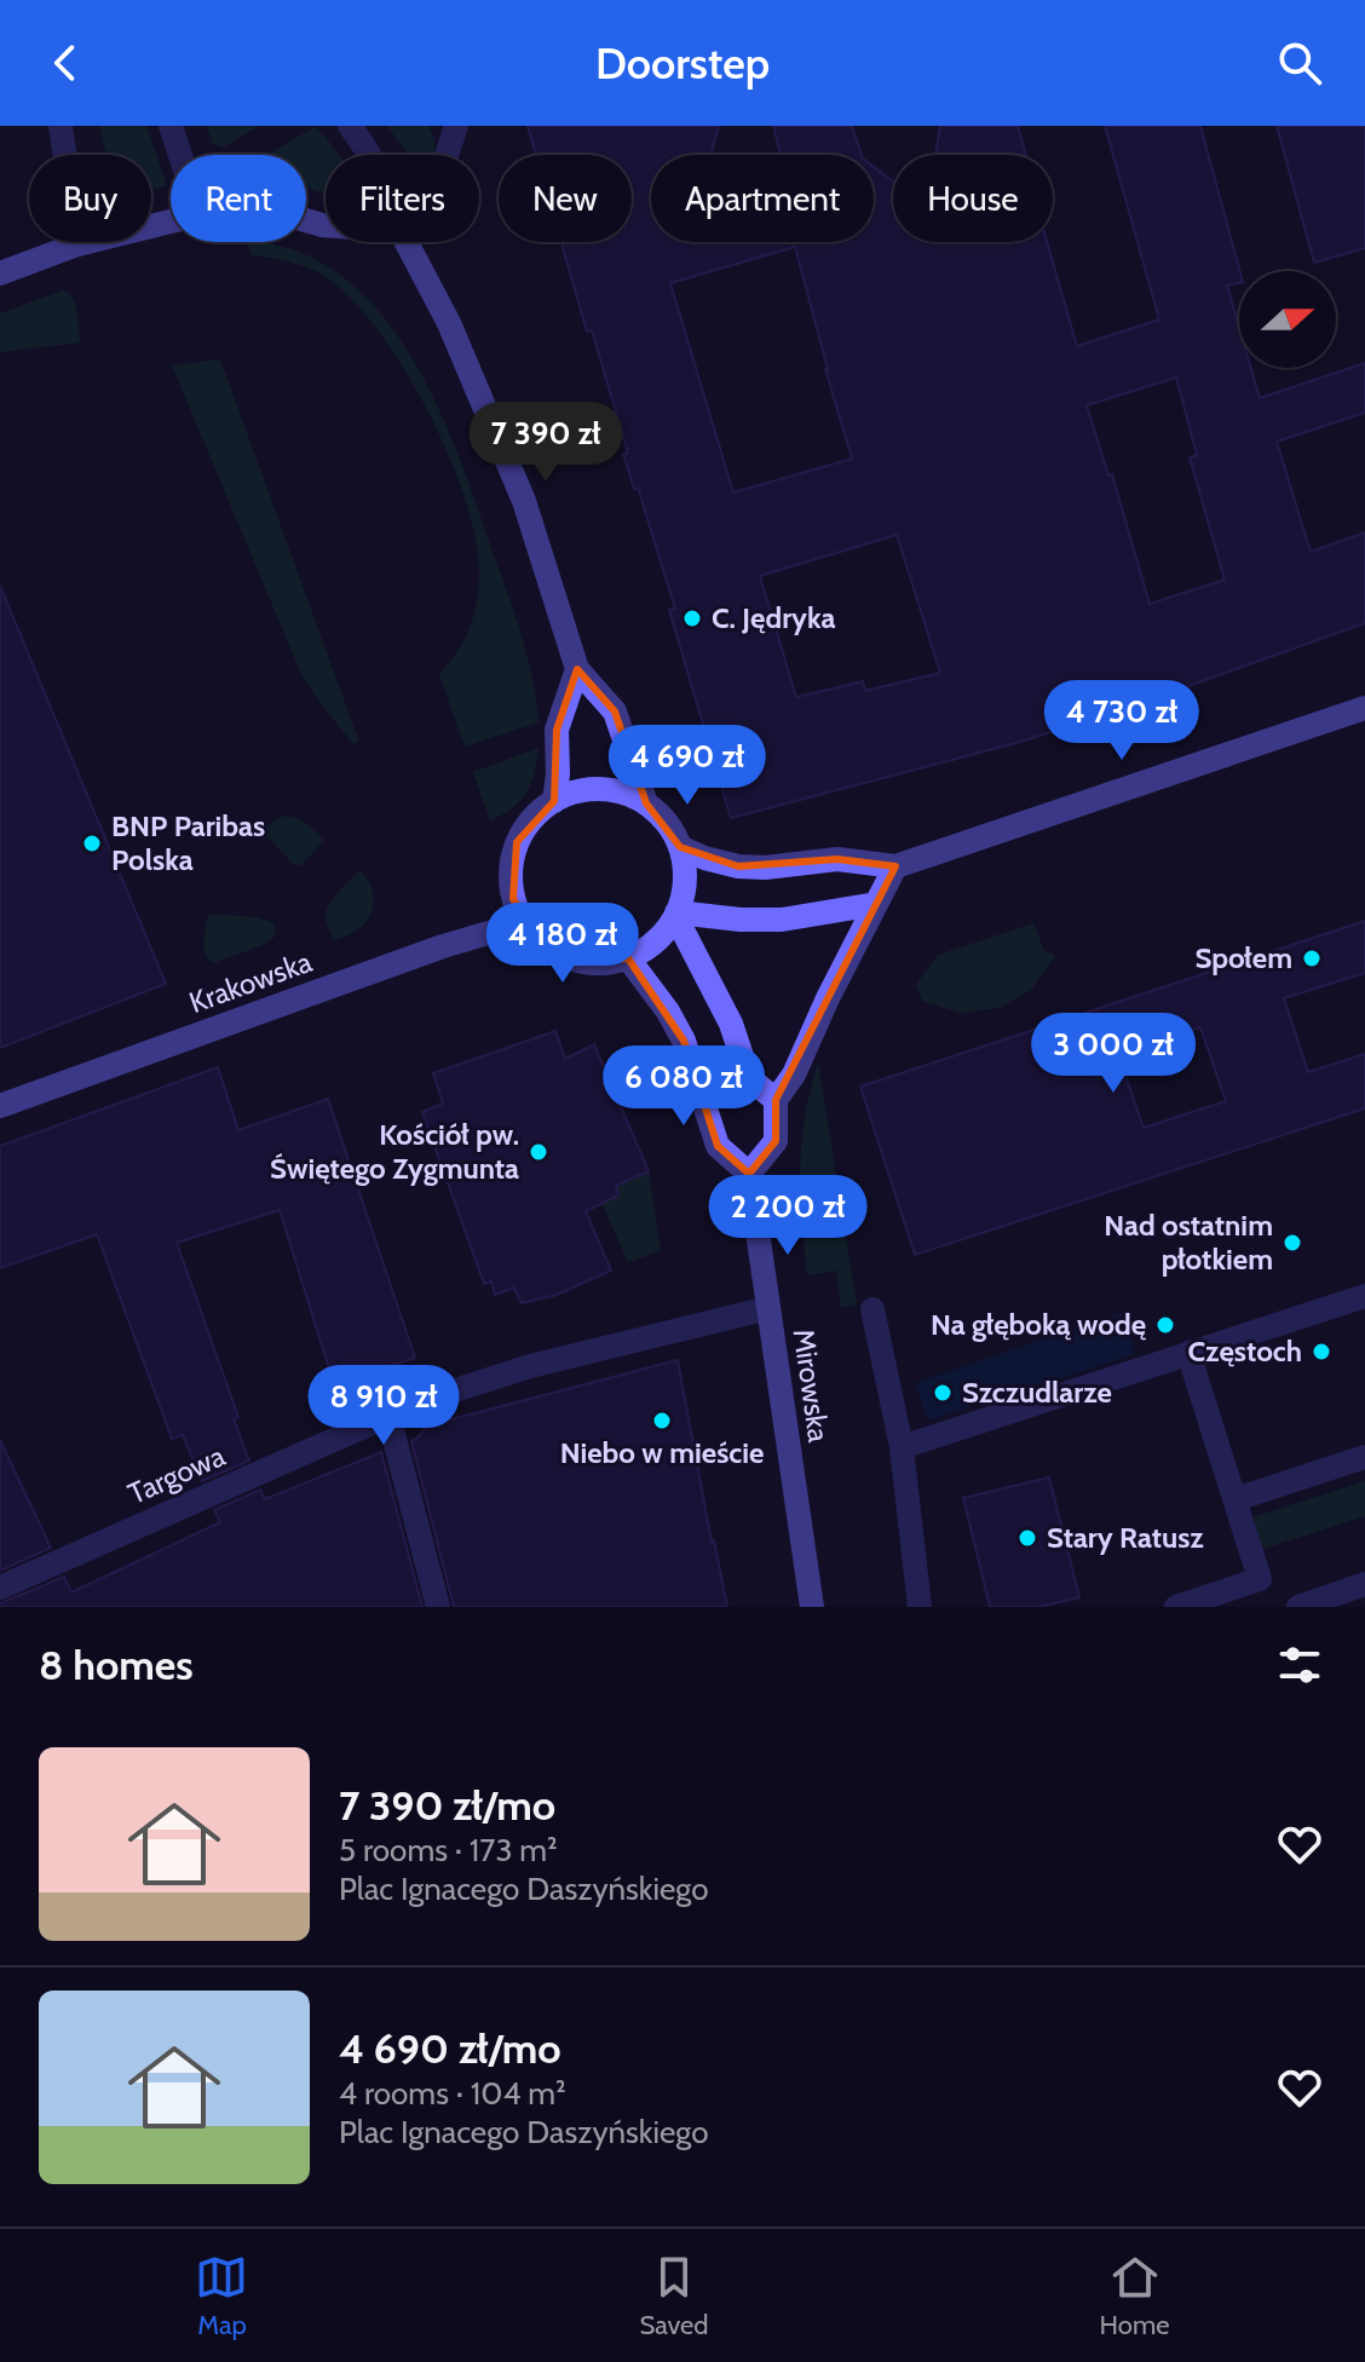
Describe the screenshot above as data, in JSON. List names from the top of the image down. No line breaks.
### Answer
{"streets":{"street":["Krakowska","Mirowska","Targowa"]},"crossings":[["Mirowska","Targowa"]],"places":["C. Jędryka","BNP Paribas Polska","Społem","Kościół pw. Świętego Zygmunta","Nad ostatnim płotkiem","Na głęboką wodę","Częstoch","Szczudlarze","Niebo w mieście","Stary Ratusz"],"north":"right","page":{"header":"Doorstep","chip":["Buy","Rent","Filters","New","Apartment","House"],"price":["7 390 zł","4 730 zł","4 690 zł","4 180 zł","3 000 zł","6 080 zł","2 200 zł","8 910 zł"],"heading":"8 homes","list":[{"name":"7 390 zł/mo","note":"5 rooms · 173 m² · Plac Ignacego Daszyńskiego"},{"name":"4 690 zł/mo","note":"4 rooms · 104 m² · Plac Ignacego Daszyńskiego"}],"tabs":["Map","Saved","Home"]}}
